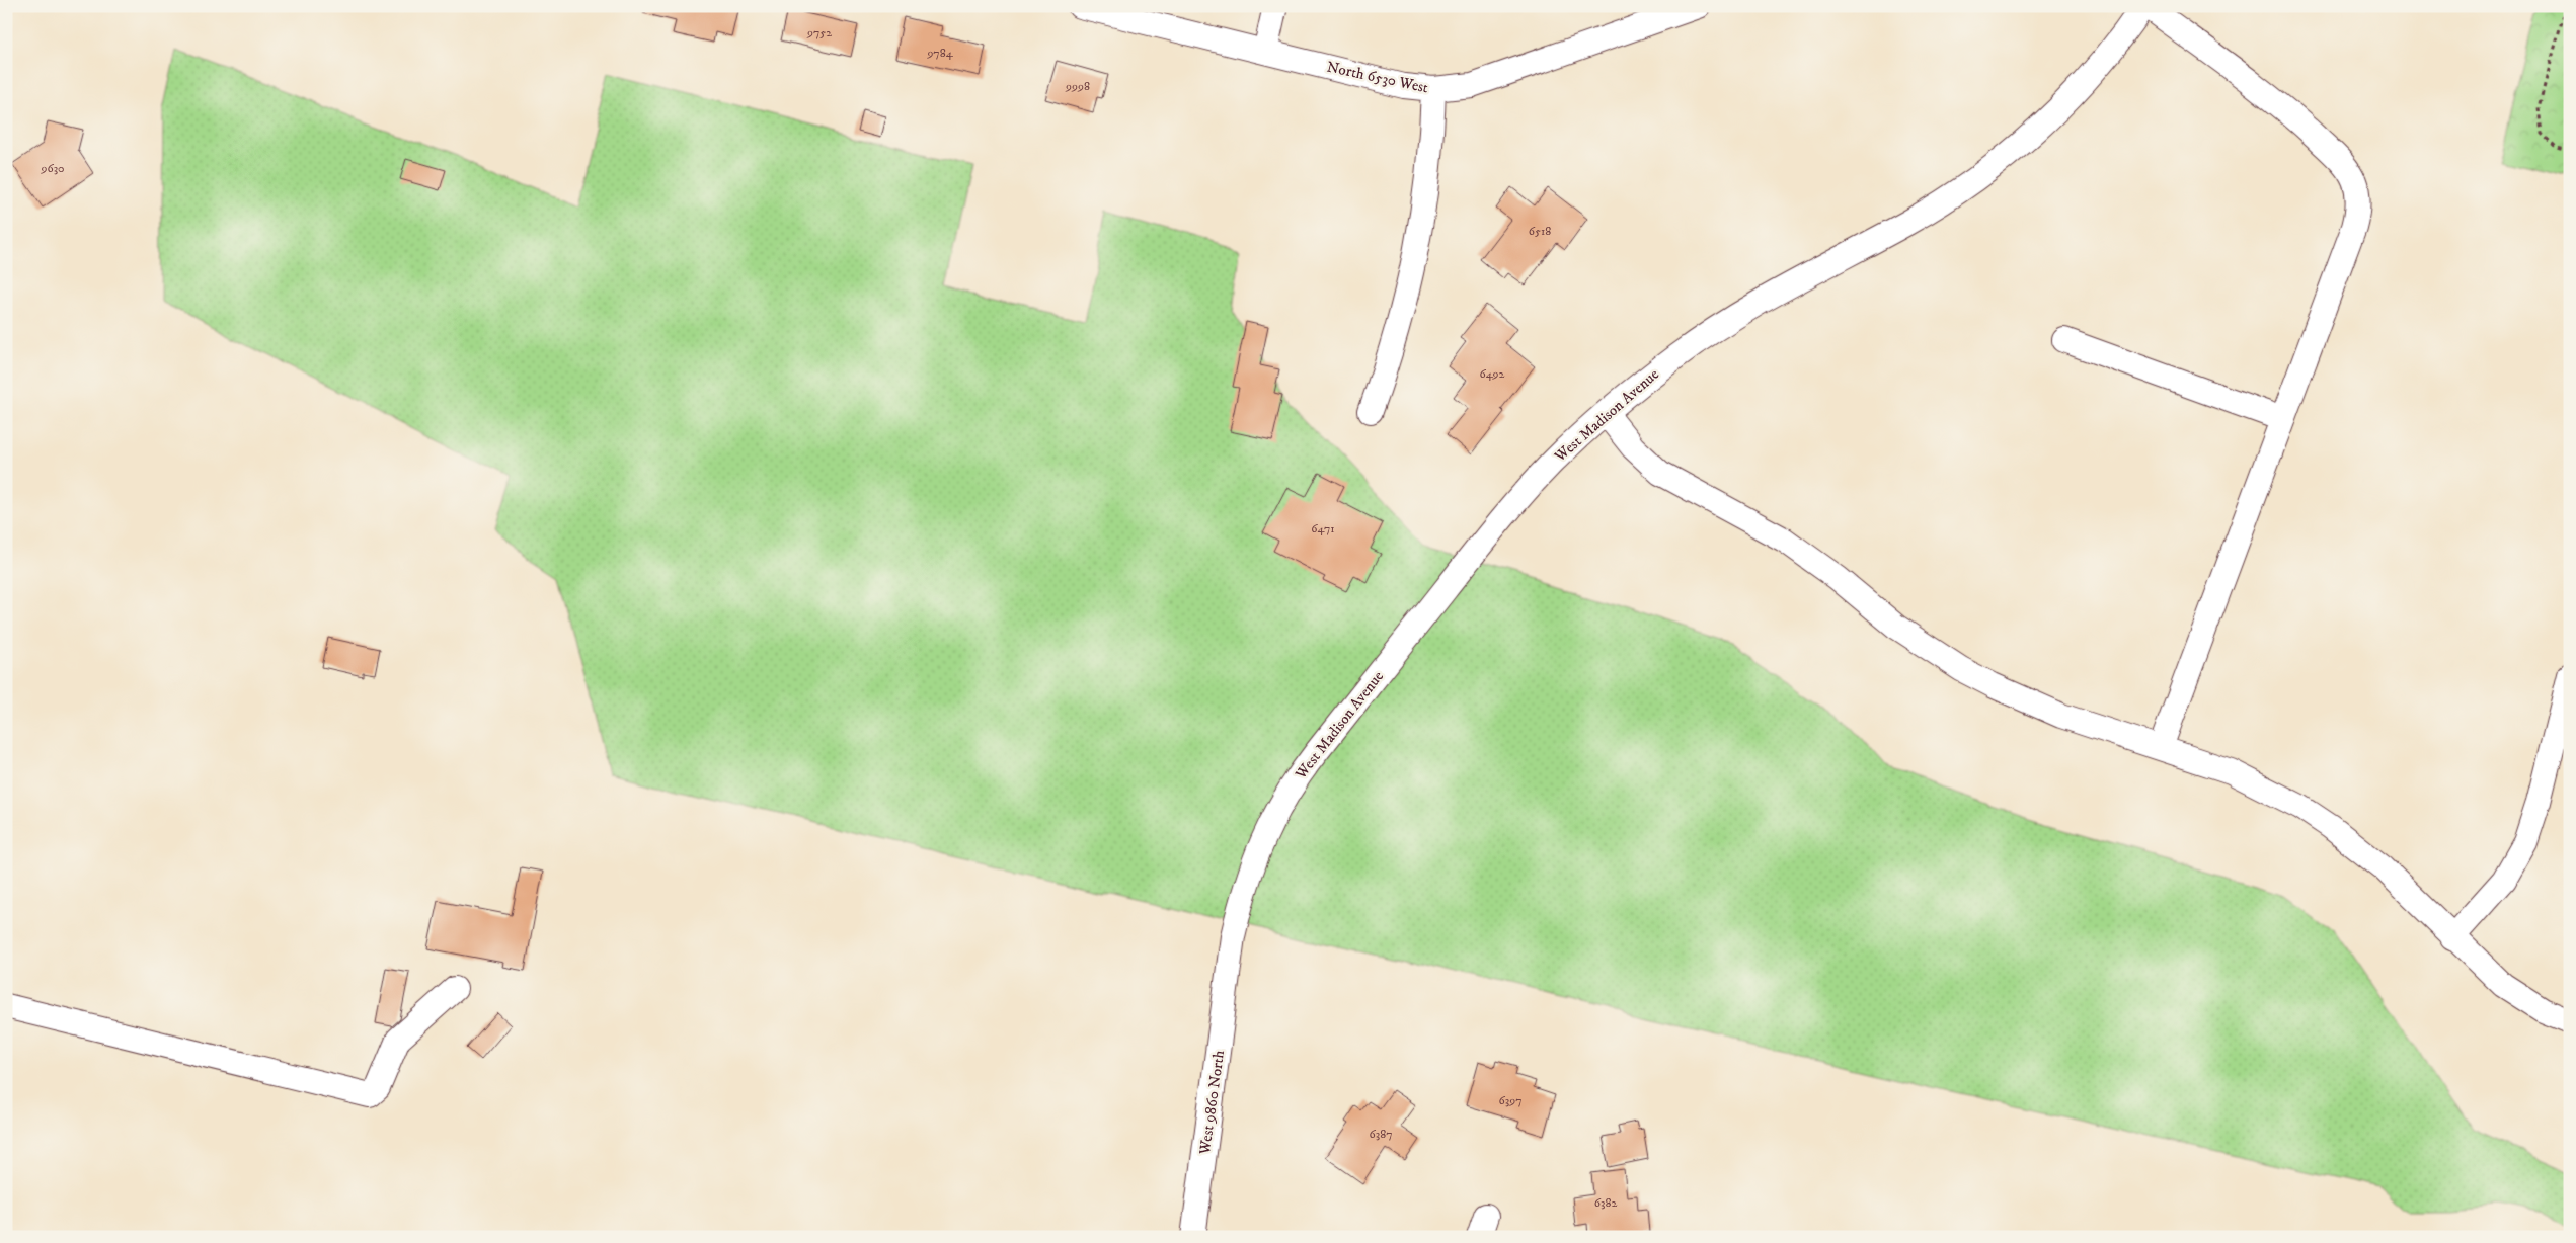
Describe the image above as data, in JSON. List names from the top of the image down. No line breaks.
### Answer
{"streets":{"street":["North 6530 West","West Madison Avenue","West 9860 North"]},"crossings":[["West Madison Avenue","West 9860 North"]],"house_numbers":["9752","9784","9998","9630","6518","6492","6471","6397","6387","6382"]}
